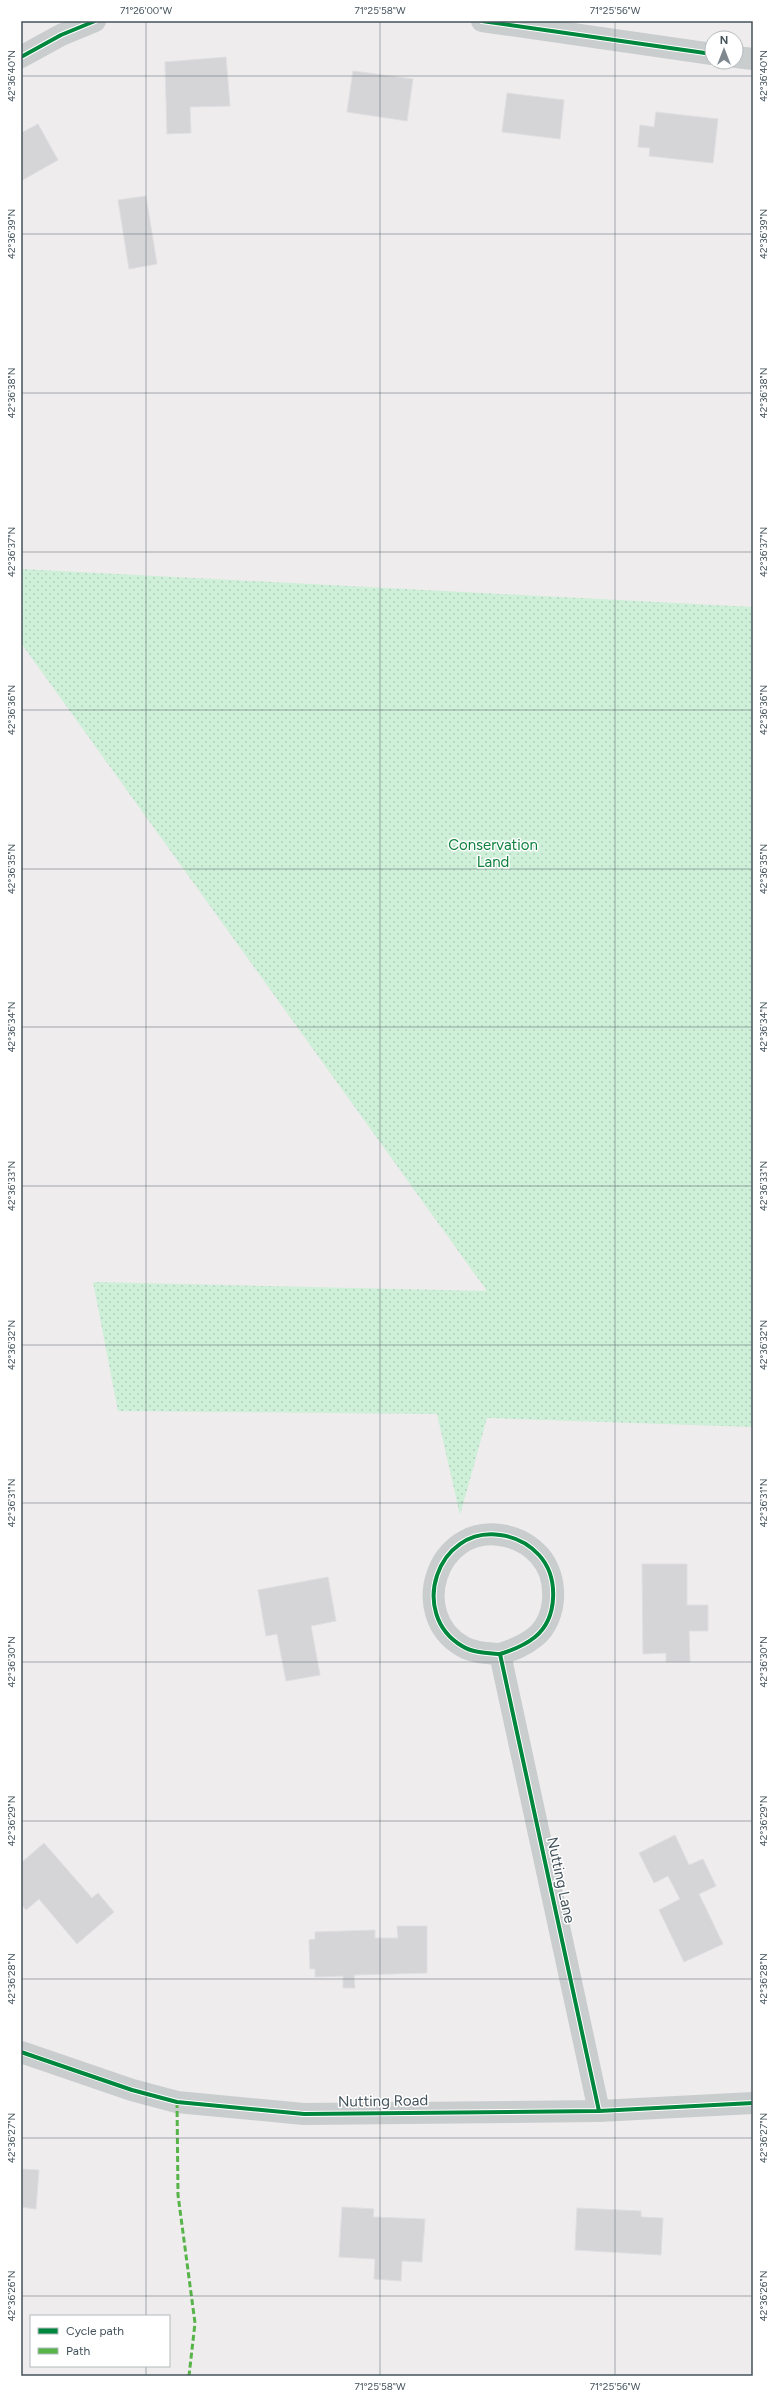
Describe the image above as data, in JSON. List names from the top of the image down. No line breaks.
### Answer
{"streets":{"street":["Nutting Lane","Nutting Road"]},"crossings":[["Nutting Lane","Nutting Road"]],"parks":["Conservation Land"],"legend":["Cycle path","Path"],"north":"top","coordinates":["71°26'00\"W","71°25'58\"W","71°25'56\"W","42°36'40\"N","42°36'39\"N","42°36'38\"N","42°36'37\"N","42°36'36\"N","42°36'35\"N","42°36'34\"N","42°36'33\"N","42°36'32\"N","42°36'31\"N","42°36'30\"N","42°36'29\"N","42°36'28\"N","42°36'27\"N","42°36'26\"N"]}
